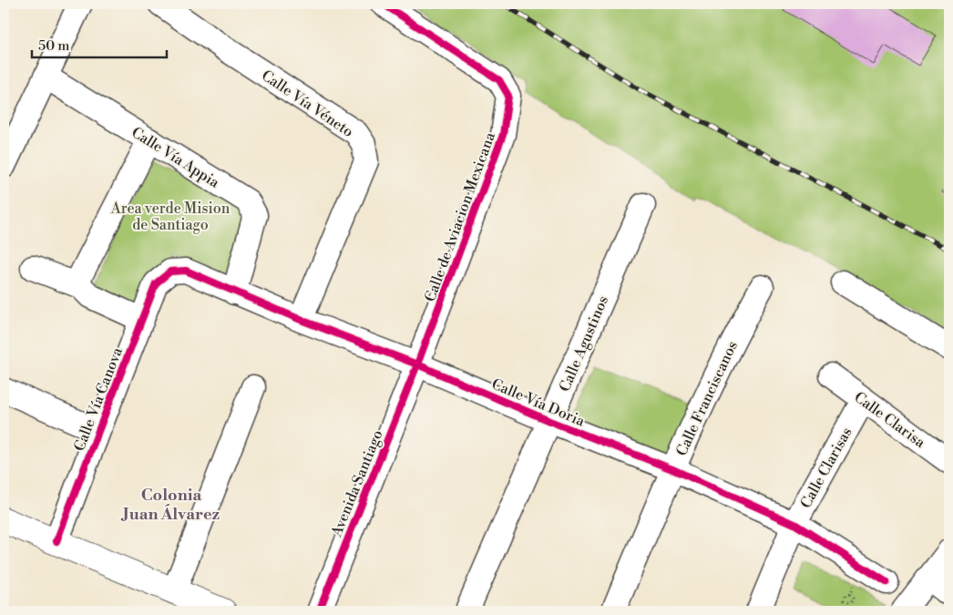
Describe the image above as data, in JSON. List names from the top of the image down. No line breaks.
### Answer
{"streets":{"street":["Calle Vía Véneto","Calle Vía Appia","Calle de Aviacion Mexicana","Calle Agustinos","Calle Franciscanos","Calle Vía Canova","Calle Vía Doria","Calle Clarisa","Calle Clarisas","Avenida Santiago"]},"crossings":[["Calle Vía Véneto","Calle Vía Doria"],["Calle Vía Appia","Calle Vía Doria"],["Calle de Aviacion Mexicana","Calle Vía Doria"],["Calle de Aviacion Mexicana","Avenida Santiago"],["Calle Agustinos","Calle Vía Doria"],["Calle Franciscanos","Calle Vía Doria"],["Calle Vía Canova","Calle Vía Doria"],["Calle Vía Doria","Calle Clarisas"],["Calle Vía Doria","Avenida Santiago"],["Calle Clarisa","Calle Clarisas"]],"districts":["Colonia Juan Álvarez"],"parks":["Area verde Mision de Santiago"],"scale_bar":"50 m"}
